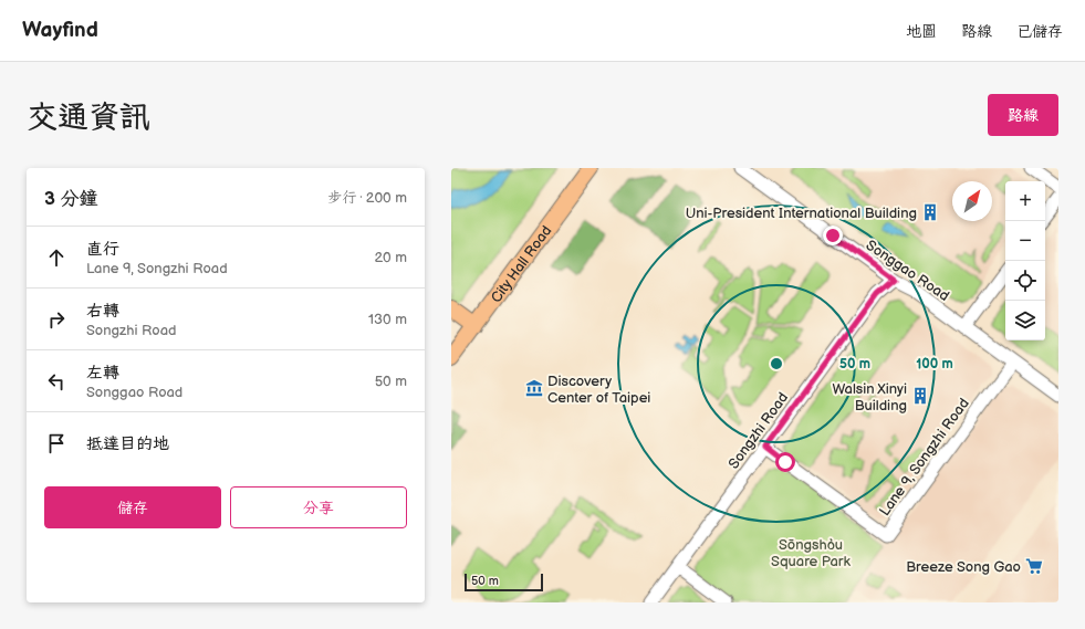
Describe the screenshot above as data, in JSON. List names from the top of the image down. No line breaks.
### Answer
{"streets":{"main road":["City Hall Road"],"street":["Songgao Road","Songzhi Road","Lane 9, Songzhi Road"]},"crossings":[["Songgao Road","Songzhi Road"],["Songgao Road","Lane 9, Songzhi Road"],["Songzhi Road","Lane 9, Songzhi Road"]],"parks":["Sōngshòu Square Park"],"places":{"building":["Uni-President International Building","Walsin Xinyi Building"],"museum":["Discovery Center of Taipei"],"supermarket":["Breeze Song Gao"]},"scale_bar":"50 m","north":"top right","page":{"header":"Wayfind","nav":["地圖","路線","已儲存"],"buttons":["路線",["儲存","分享"]],"title":"交通資訊","heading":["3 分鐘","步行 · 200 m"],"map_buttons":["+","−"],"list":[["直行","Lane 9, Songzhi Road","20 m"],["右轉","Songzhi Road","130 m"],["左轉","Songgao Road","50 m"],"抵達目的地"],"scale":"50 m"},"rings":["50 m","100 m"]}
